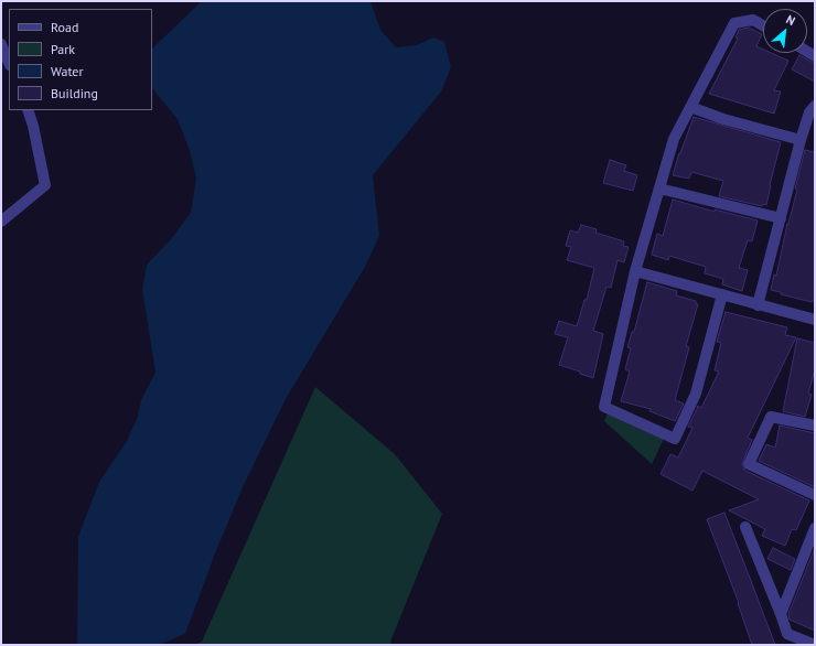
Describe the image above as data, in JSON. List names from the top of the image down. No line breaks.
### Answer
{"legend":["Road","Park","Water","Building"],"north":"top right"}
